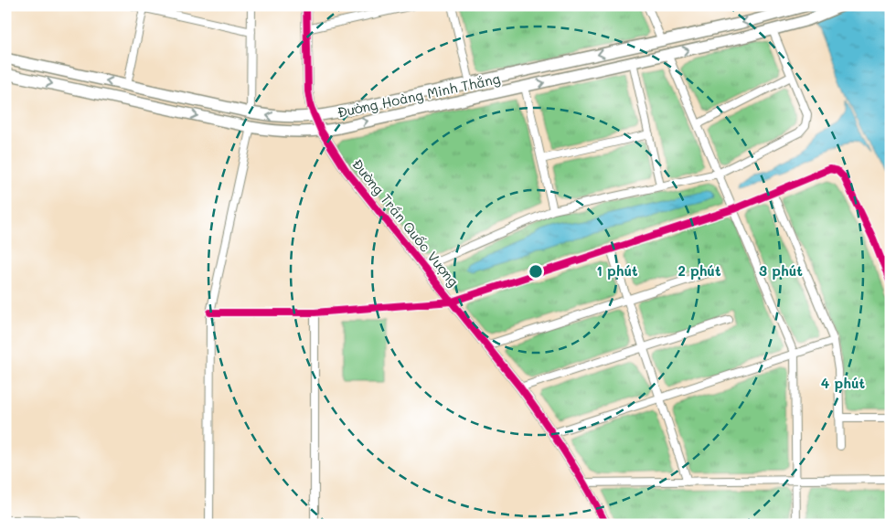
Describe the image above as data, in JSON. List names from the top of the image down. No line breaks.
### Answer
{"streets":{"main road":["Đường Hoàng Minh Thắng"],"street":["Đường Trần Quốc Vượng"]},"crossings":[["Đường Hoàng Minh Thắng","Đường Trần Quốc Vượng"]],"rings":["1 phút","2 phút","3 phút","4 phút"]}
